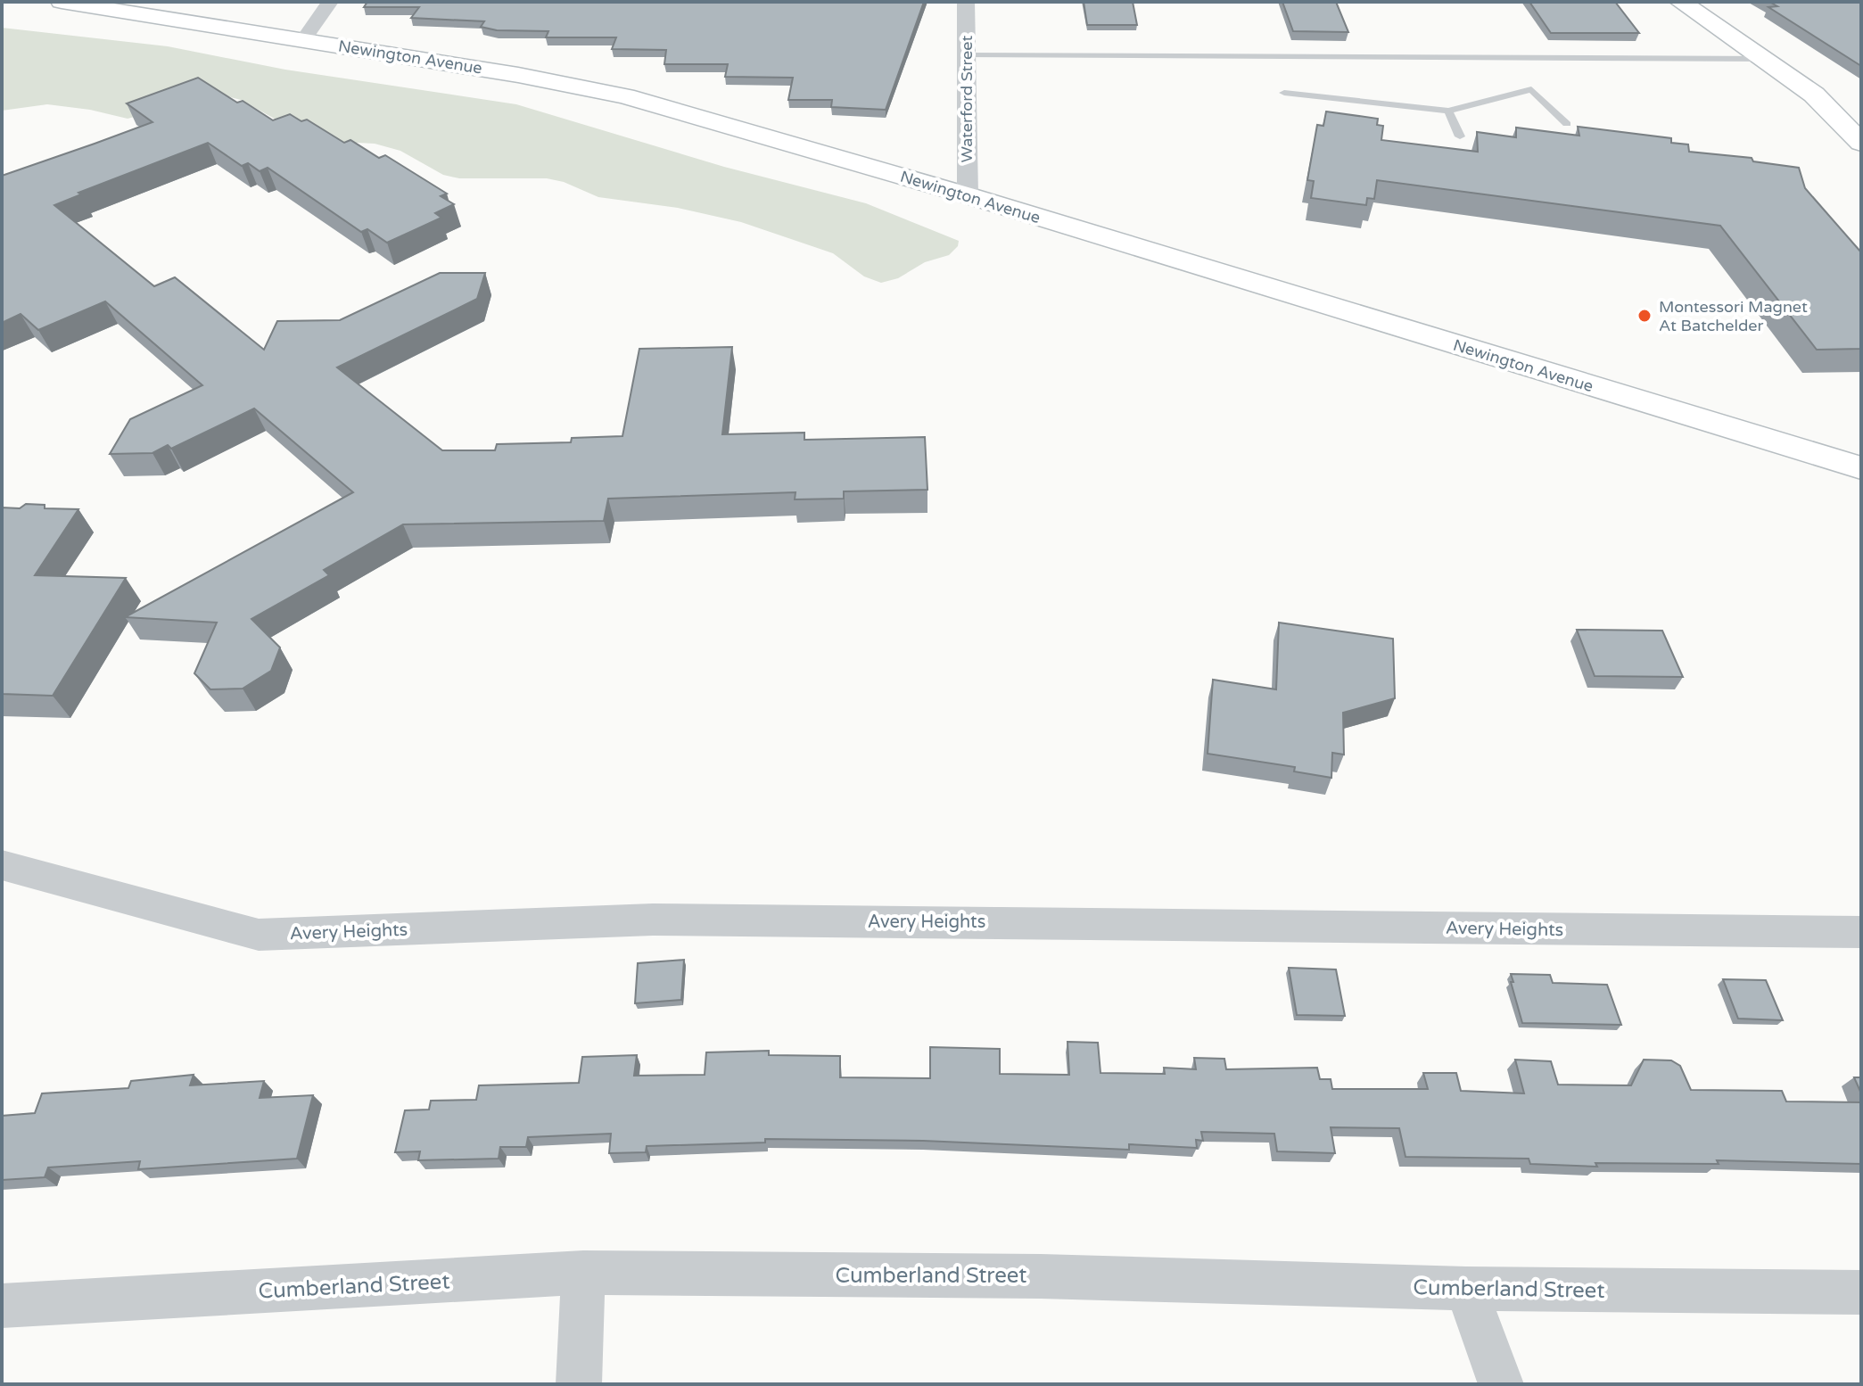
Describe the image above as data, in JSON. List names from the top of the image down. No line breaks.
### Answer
{"streets":{"main road":["Newington Avenue"],"street":["Waterford Street","Avery Heights","Cumberland Street"]},"crossings":[["Newington Avenue","Waterford Street"]],"places":["Montessori Magnet At Batchelder"]}
